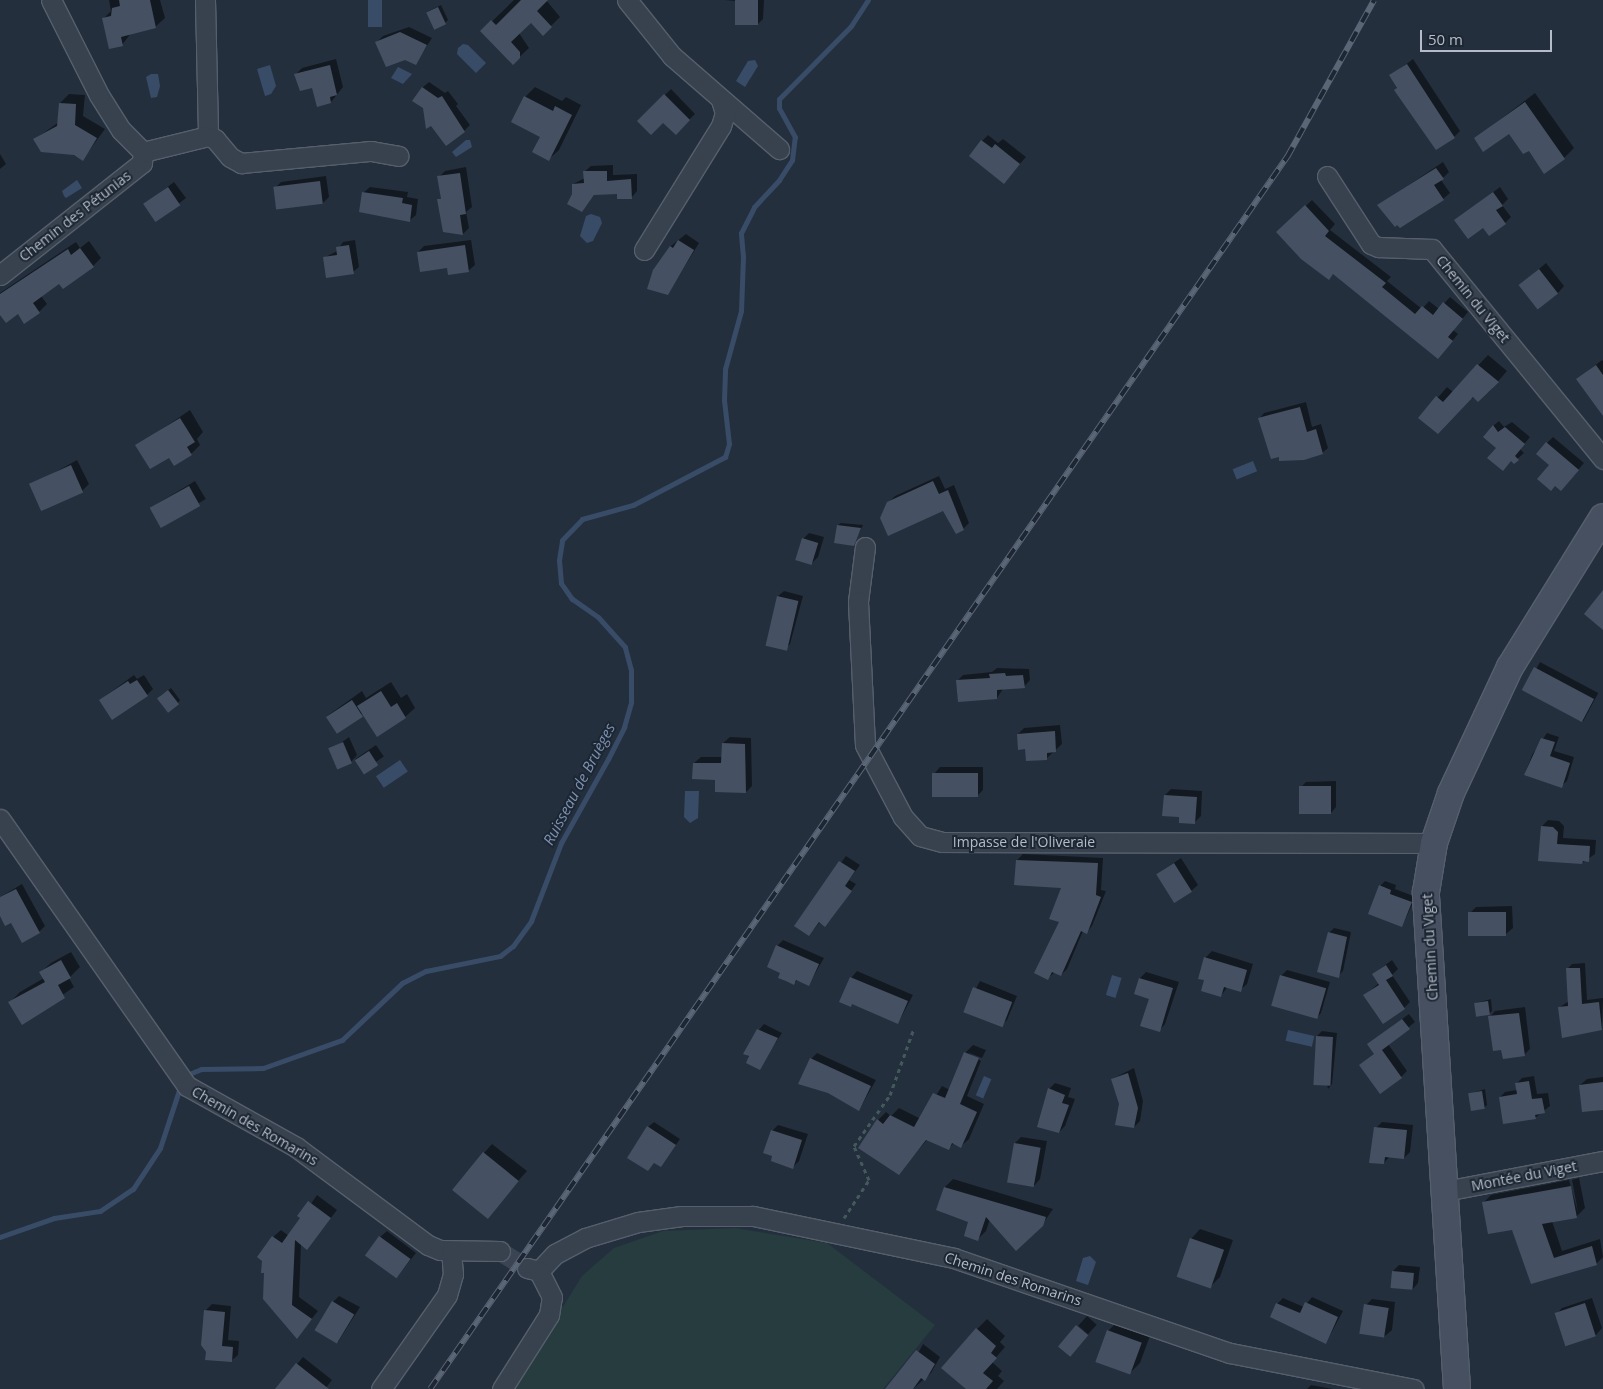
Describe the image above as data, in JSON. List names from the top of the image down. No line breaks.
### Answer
{"streets":{"street":["Chemin des Pétunias","Chemin du Viget","Impasse de l'Oliveraie","Chemin des Romarins","Montée du Viget"]},"crossings":[["Chemin du Viget","Impasse de l'Oliveraie"],["Chemin du Viget","Montée du Viget"]],"water":["Ruisseau de Bruèges"],"scale_bar":"50 m"}
